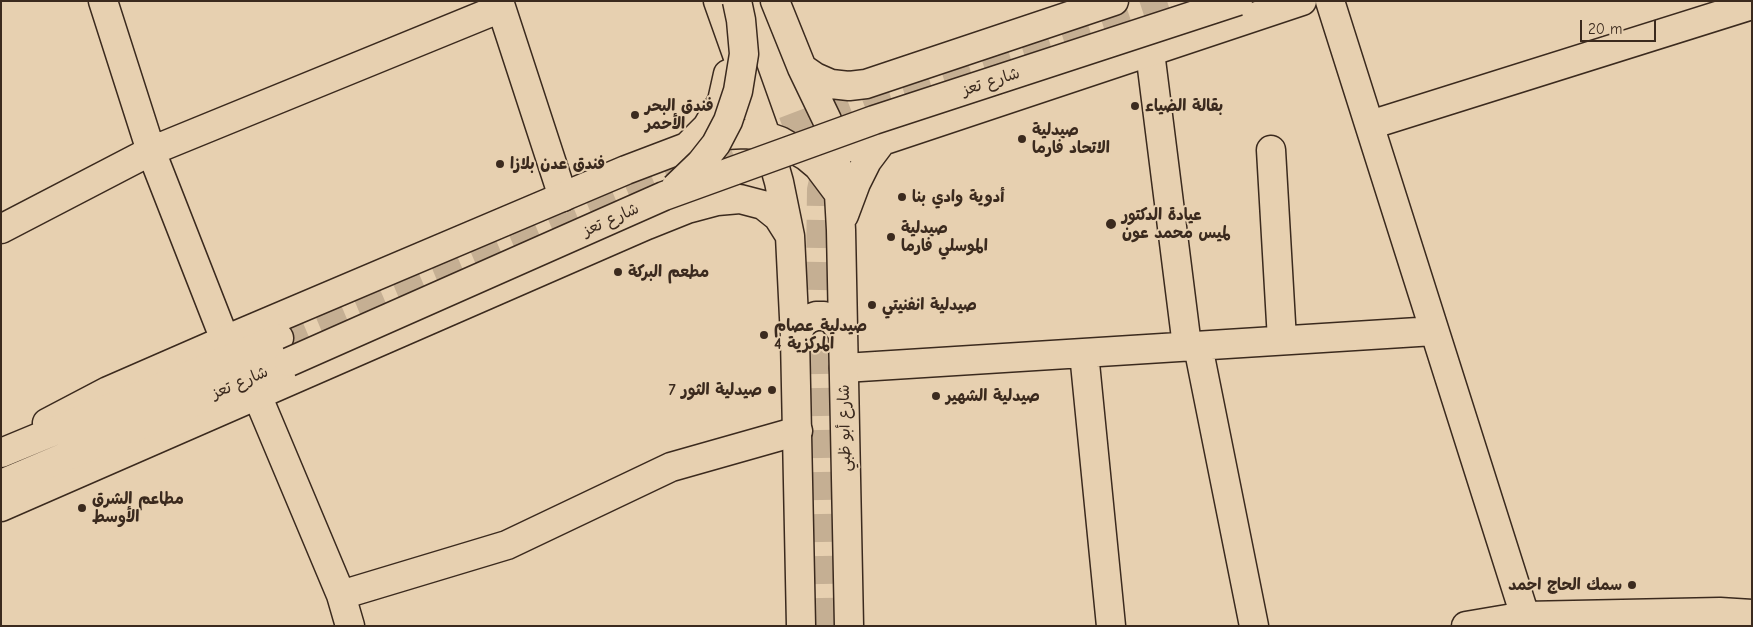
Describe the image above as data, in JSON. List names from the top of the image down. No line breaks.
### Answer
{"streets":{"main road":["شارع تعز","شارع أبو ظبي"]},"places":["بقالة الضياء","فندق البحر الأحمر","صيدلية الاتحاد فارما","فندق عدن بلازا","أدوية وادي بنا","عيادة الدكتور لميس محمد عون","صيدلية الموسلي فارما","مطعم البركة","صيدلية انفنيتي","صيدلية عصام المركزية 4","صيدلية الثور 7","صيدلية الشهير","مطاعم الشرق الأوسط","سمك الحاج احمد"],"scale_bar":"20 m"}
